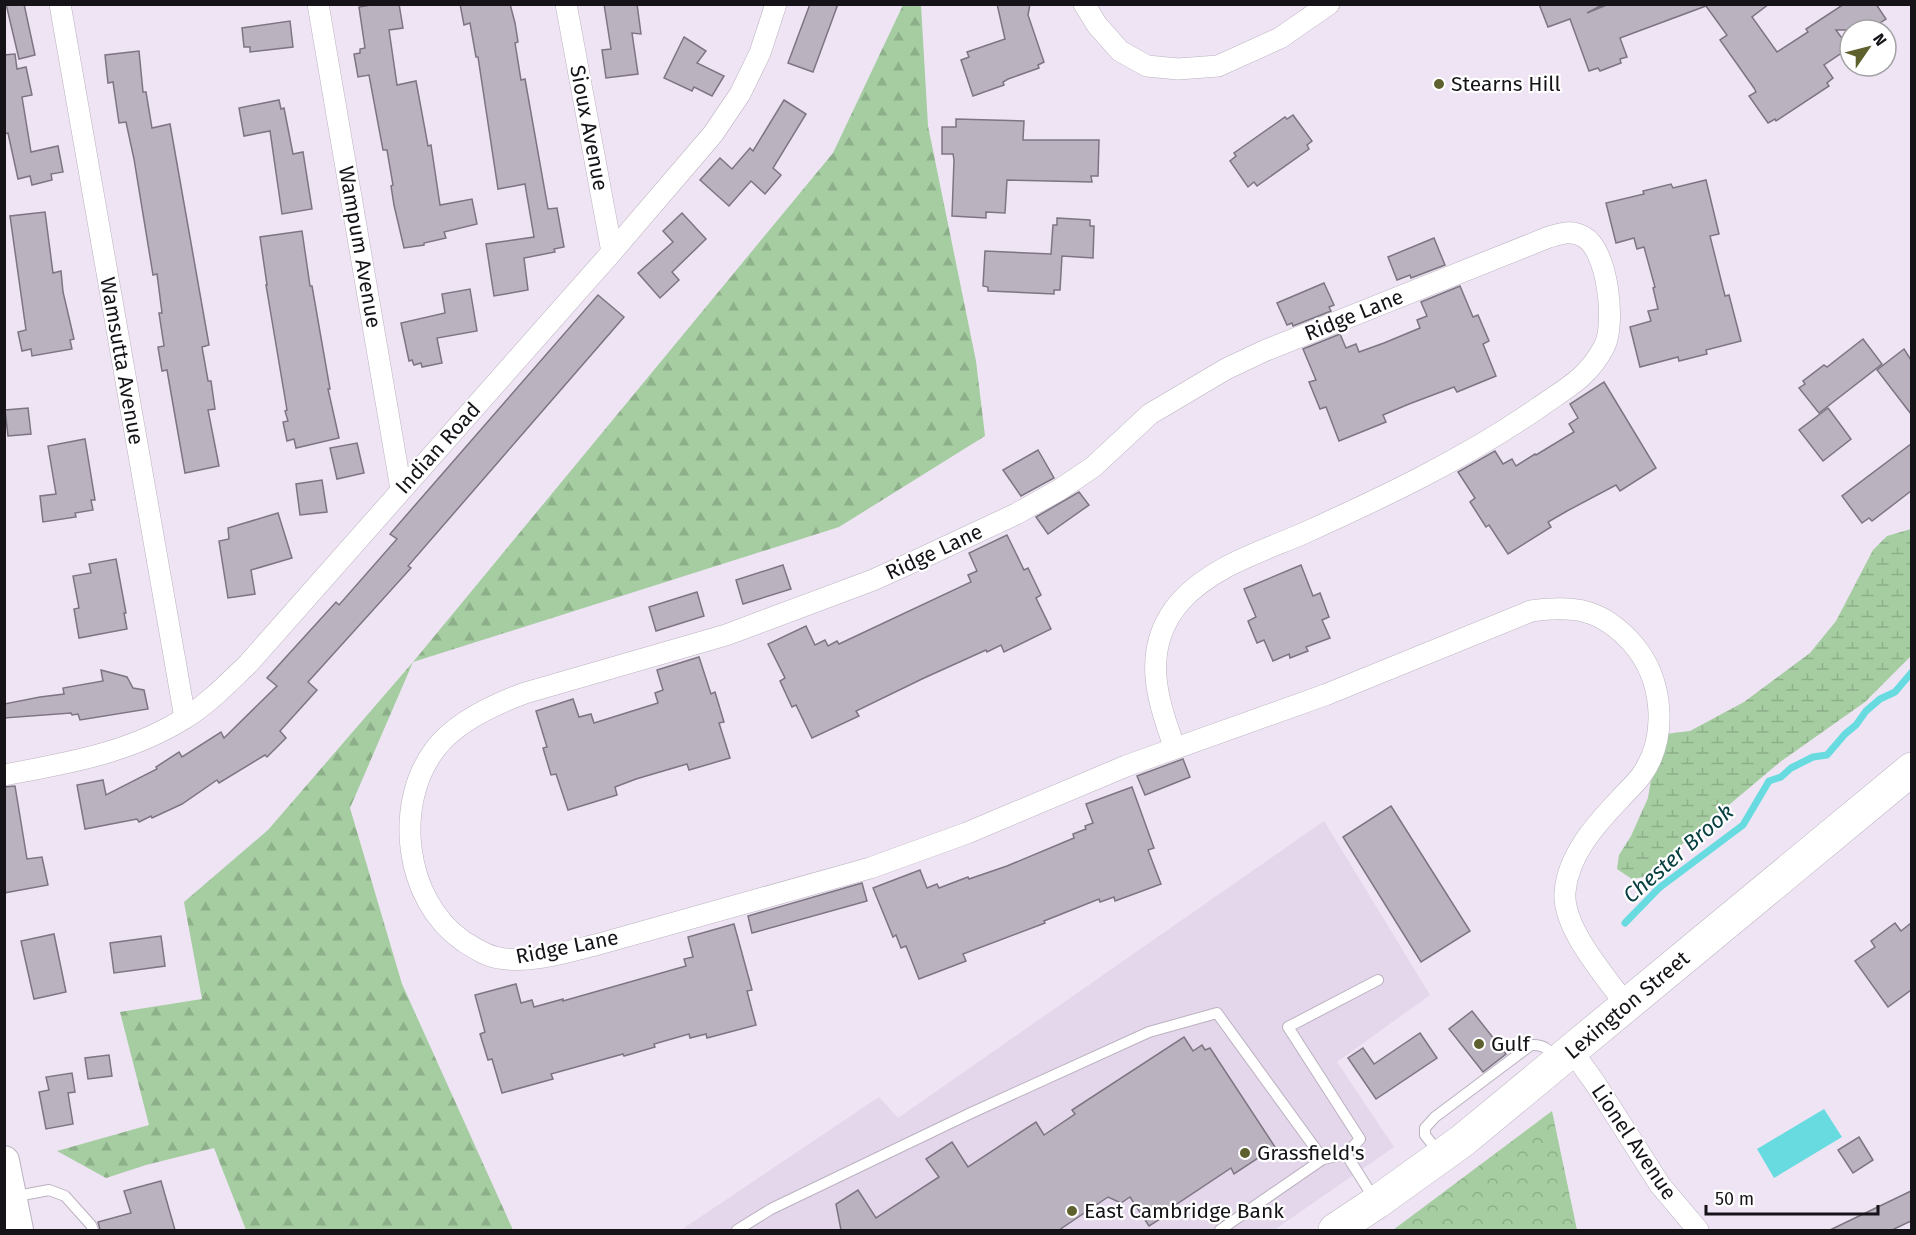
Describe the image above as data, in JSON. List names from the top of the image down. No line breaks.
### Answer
{"streets":{"main road":["Lexington Street"],"street":["Sioux Avenue","Wampum Avenue","Ridge Lane","Wamsutta Avenue","Indian Road","Lionel Avenue"]},"crossings":[["Sioux Avenue","Indian Road"],["Wampum Avenue","Indian Road"],["Ridge Lane","Lexington Street"],["Wamsutta Avenue","Indian Road"],["Lexington Street","Lionel Avenue"]],"water":["Chester Brook"],"places":["Stearns Hill","Gulf","Grassfield's","East Cambridge Bank"],"scale_bar":"50 m","north":"top right"}
